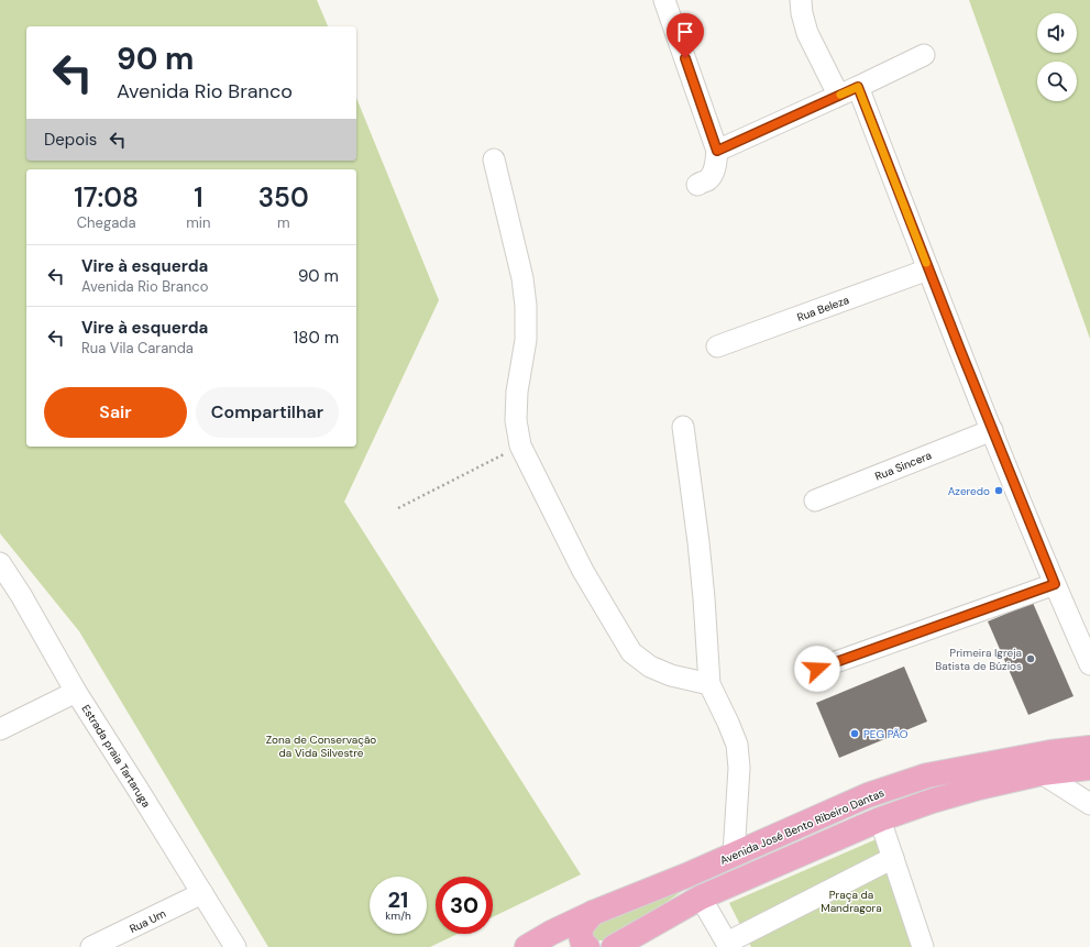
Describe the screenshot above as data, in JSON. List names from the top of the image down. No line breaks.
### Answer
{"streets":{"main road":["Avenida José Bento Ribeiro Dantas"],"street":["Rua Beleza","Rua Sincera","Estrada praia Tartaruga","Rua Um"]},"crossings":[["Estrada praia Tartaruga","Rua Um"]],"parks":["Zona de Conservação da Vida Silvestre","Praça da Mandragora"],"places":["Azeredo","Primeira Igreja Batista de Búzios","PEG PÃO"],"page":{"turn":["90 m","Avenida Rio Branco"],"then":"Depois","eta":["17:08","Chegada","1","min","350","m"],"list":[{"name":"Vire à esquerda","note":"Avenida Rio Branco","value":"90 m"},{"name":"Vire à esquerda","note":"Rua Vila Caranda","value":"180 m"}],"buttons":["Sair","Compartilhar"],"speed":"21 km/h","limit":"30"}}
